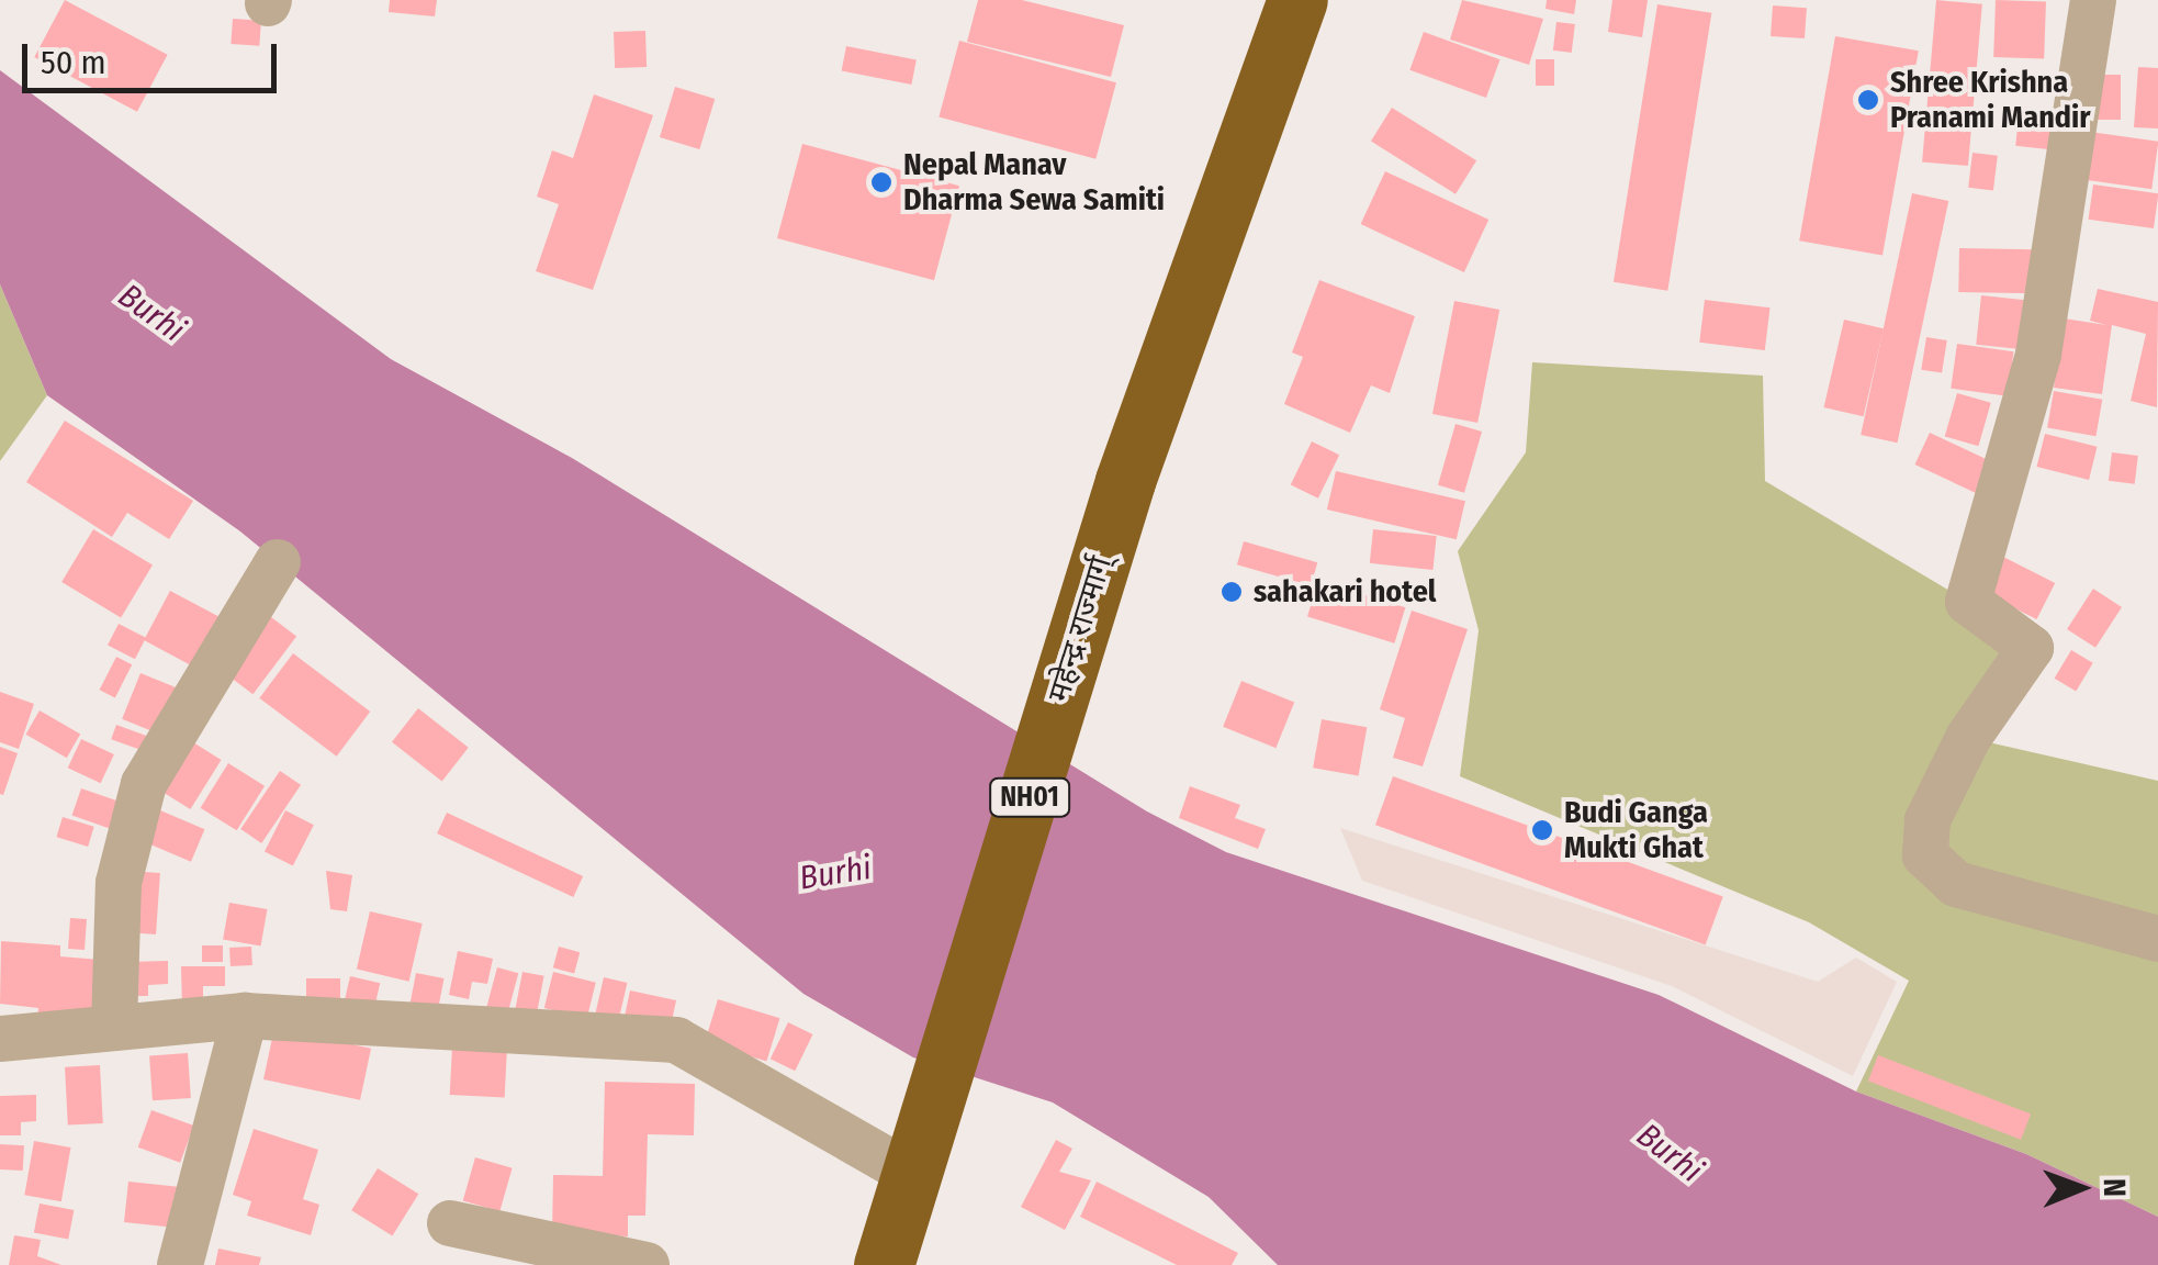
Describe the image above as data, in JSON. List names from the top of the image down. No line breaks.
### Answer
{"streets":{"highway":["महेन्द्र राज्मार्ग्","NH01"]},"water":["Burhi"],"places":["Shree Krishna Pranami Mandir","Nepal Manav Dharma Sewa Samiti","sahakari hotel","Budi Ganga Mukti Ghat"],"scale_bar":"50 m","north":"right"}
